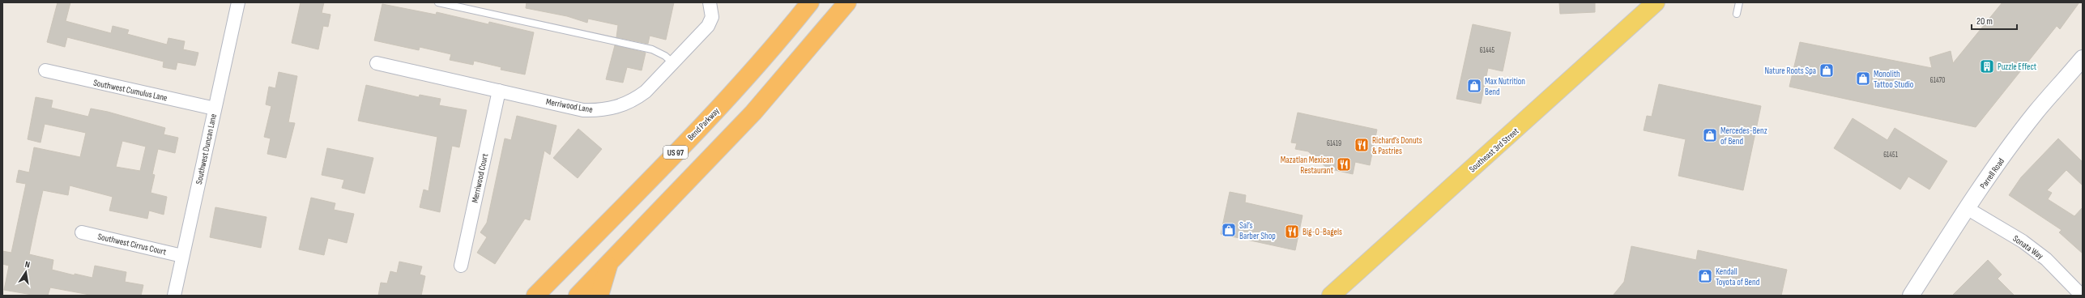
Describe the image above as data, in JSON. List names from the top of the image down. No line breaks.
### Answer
{"streets":{"highway":["Bend Parkway","US 97"],"main road":["Southeast 3rd Street"],"street":["Southwest Cumulus Lane","Merriwood Lane","Southwest Duncan Lane","Parrell Road","Merriwood Court","Southwest Cirrus Court","Sonata Way"]},"crossings":[["Southwest Cumulus Lane","Southwest Duncan Lane"],["Merriwood Lane","Merriwood Court"],["Southwest Duncan Lane","Southwest Cirrus Court"],["Parrell Road","Sonata Way"]],"places":{"building":["Puzzle Effect"],"shop":["Nature Roots Spa","Monolith Tattoo Studio","Max Nutrition Bend","Mercedes-Benz of Bend","Sal’s Barber Shop","Kendall Toyota of Bend"],"restaurant":["Richard’s Donuts & Pastries","Mazatlan Mexican Restaurant","Big-O-Bagels"]},"house_numbers":["61445","61470","61419","61451"],"scale_bar":"20 m","north":"top"}
